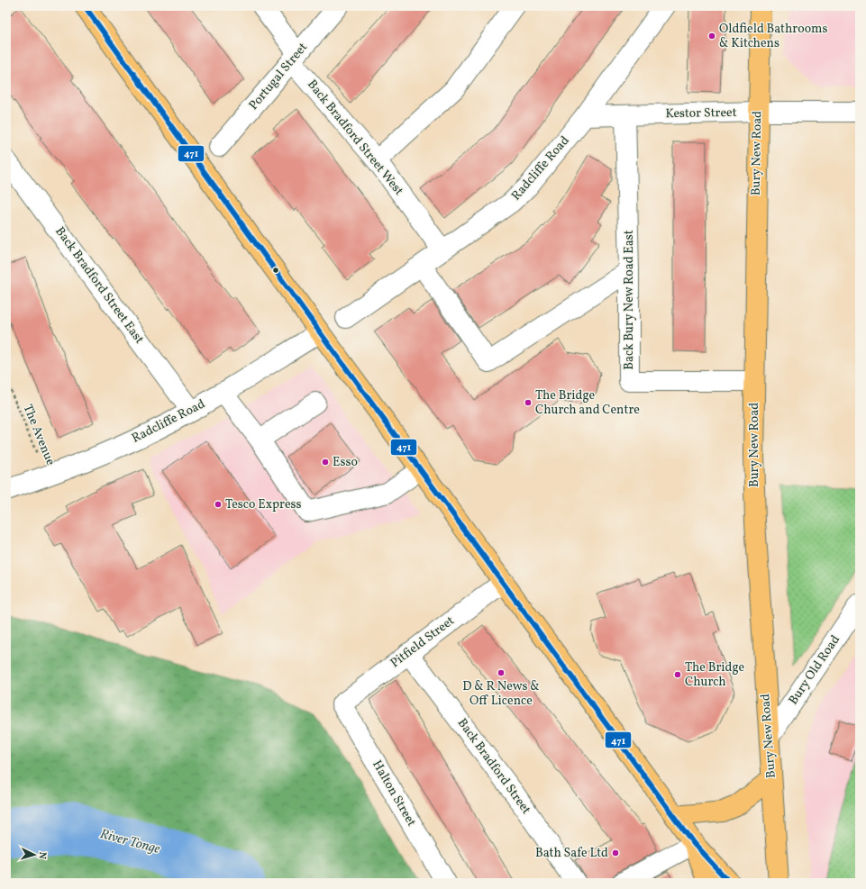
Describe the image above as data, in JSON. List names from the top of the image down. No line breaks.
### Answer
{"streets":{"main road":["Bury New Road"],"street":["Portugal Street","Kestor Street","Back Bradford Street West","Radcliffe Road","Back Bradford Street East","Back Bury New Road East","Pitfield Street","Bury Old Road","Back Bradford Street","Halton Street"],"path":["The Avenue"]},"crossings":[["Portugal Street","Back Bradford Street West"],["Kestor Street","Bury New Road"],["Kestor Street","Radcliffe Road"],["Kestor Street","Back Bury New Road East"],["Back Bradford Street West","Radcliffe Road"],["Bury New Road","Back Bury New Road East"],["Bury New Road","Bury Old Road"],["Radcliffe Road","Back Bradford Street East"],["Radcliffe Road","The Avenue"],["Pitfield Street","Back Bradford Street"],["Pitfield Street","Halton Street"]],"water":["River Tonge"],"places":["Oldfield Bathrooms & Kitchens","The Bridge Church and Centre","Esso","Tesco Express","D & R News & Off Licence","The Bridge Church","Bath Safe Ltd"],"lines":["transit line 471"],"north":"right"}
